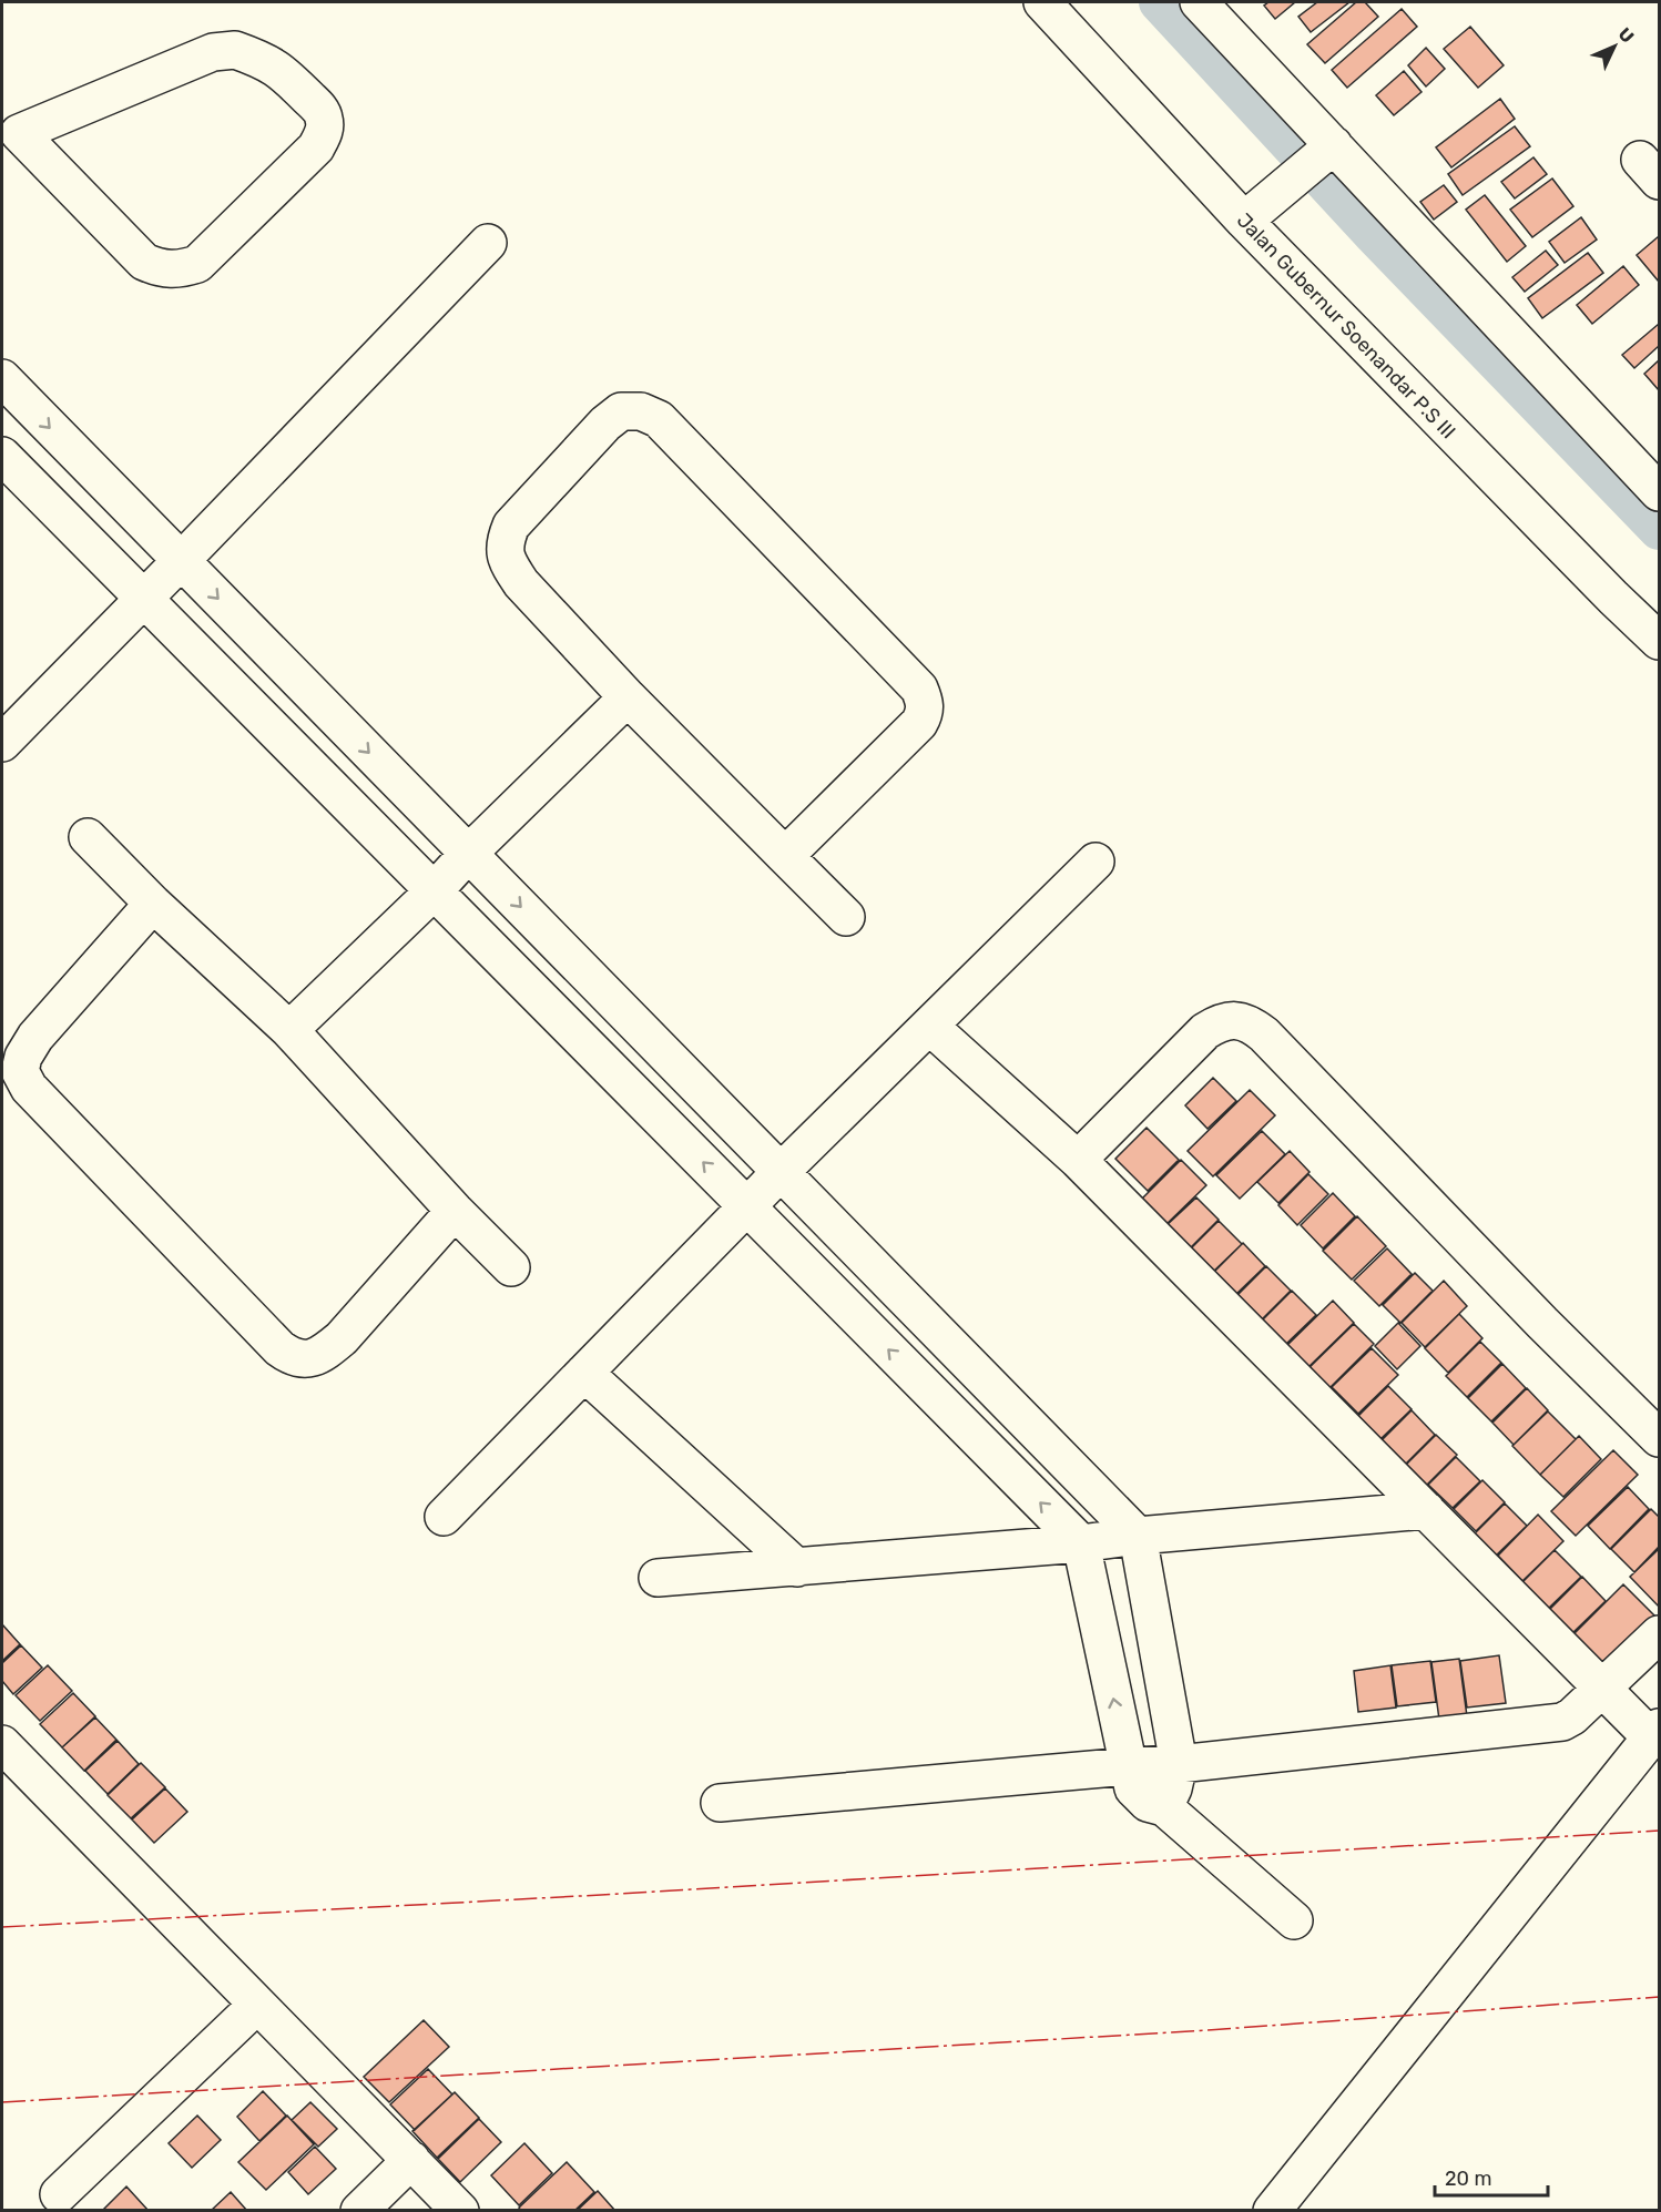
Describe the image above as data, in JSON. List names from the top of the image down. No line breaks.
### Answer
{"streets":{"street":["Jalan Gubernur Soenandar P.S III"]},"scale_bar":"20 m","north":"top right"}
